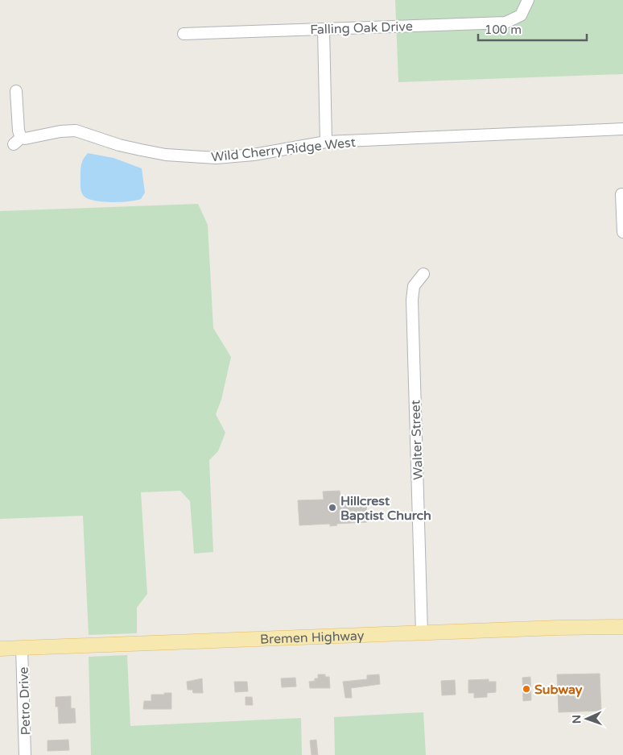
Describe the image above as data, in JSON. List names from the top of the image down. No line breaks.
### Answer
{"streets":{"main road":["Bremen Highway"],"street":["Falling Oak Drive","Wild Cherry Ridge West","Walter Street","Petro Drive"]},"crossings":[["Walter Street","Bremen Highway"],["Bremen Highway","Petro Drive"]],"places":["Hillcrest Baptist Church","Subway"],"scale_bar":"100 m","north":"left"}
